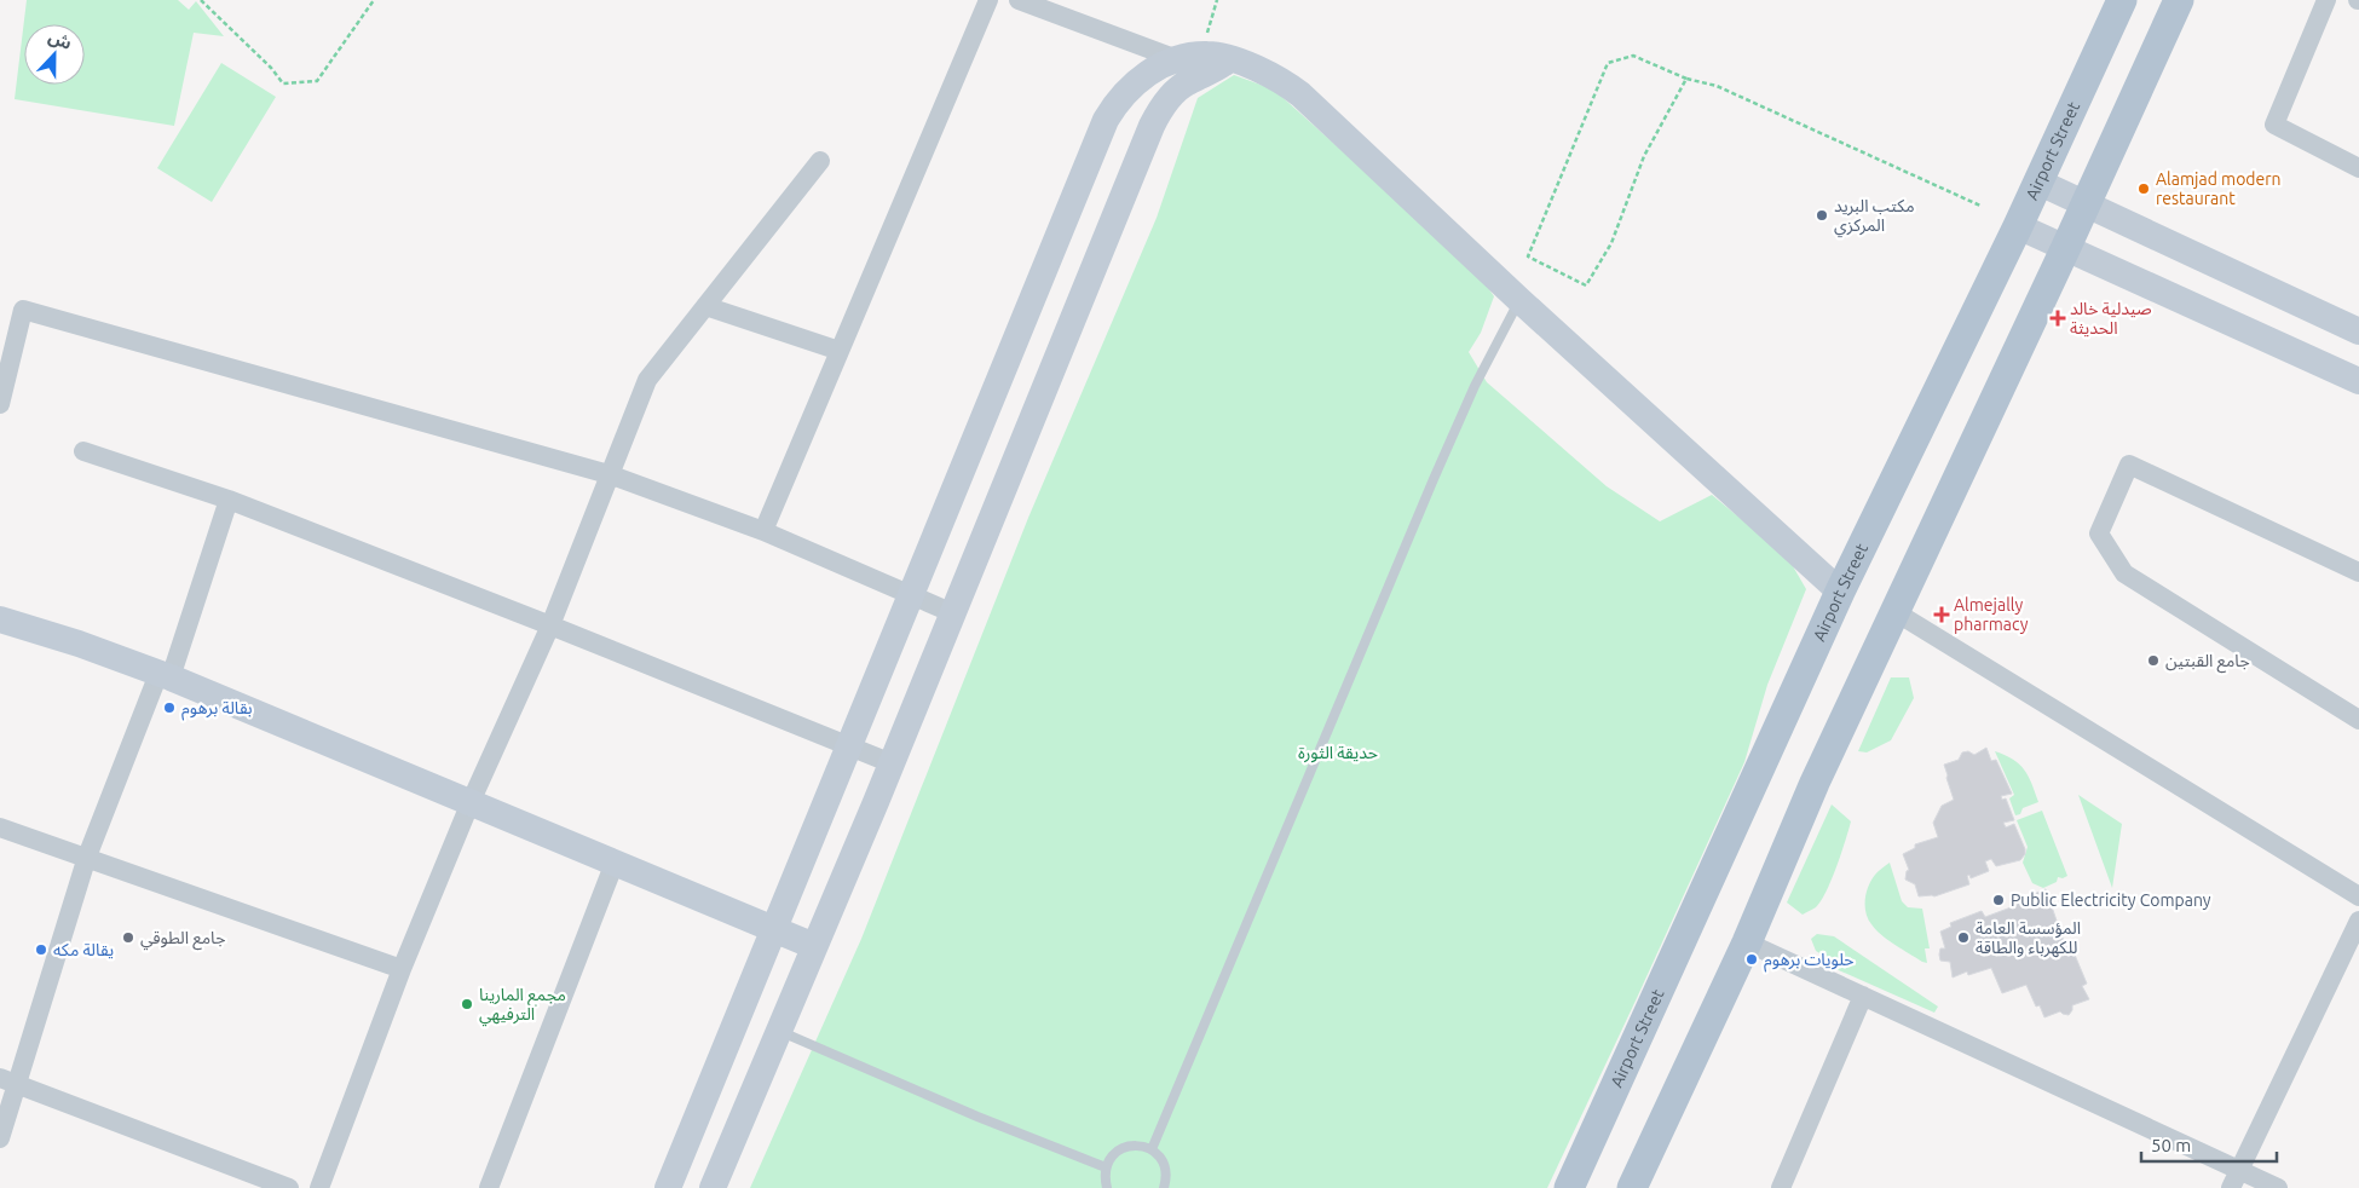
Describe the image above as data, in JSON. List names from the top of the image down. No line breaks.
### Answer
{"streets":{"main road":["Airport Street"]},"parks":["حديقة الثورة"],"places":{"other":["Alamjad modern restaurant","مكتب البريد المركزي","جامع القبتين","بقالة برهوم","Public Electricity Company","جامع الطوقي","المؤسسة العامة للكهرباء والطاقة","يقالة مكه","حلويات برهوم","مجمع المارينا الترفيهي"],"health":["صيدلية خالد الحديثة","Almejally pharmacy"]},"scale_bar":"50 m","north":"top"}
